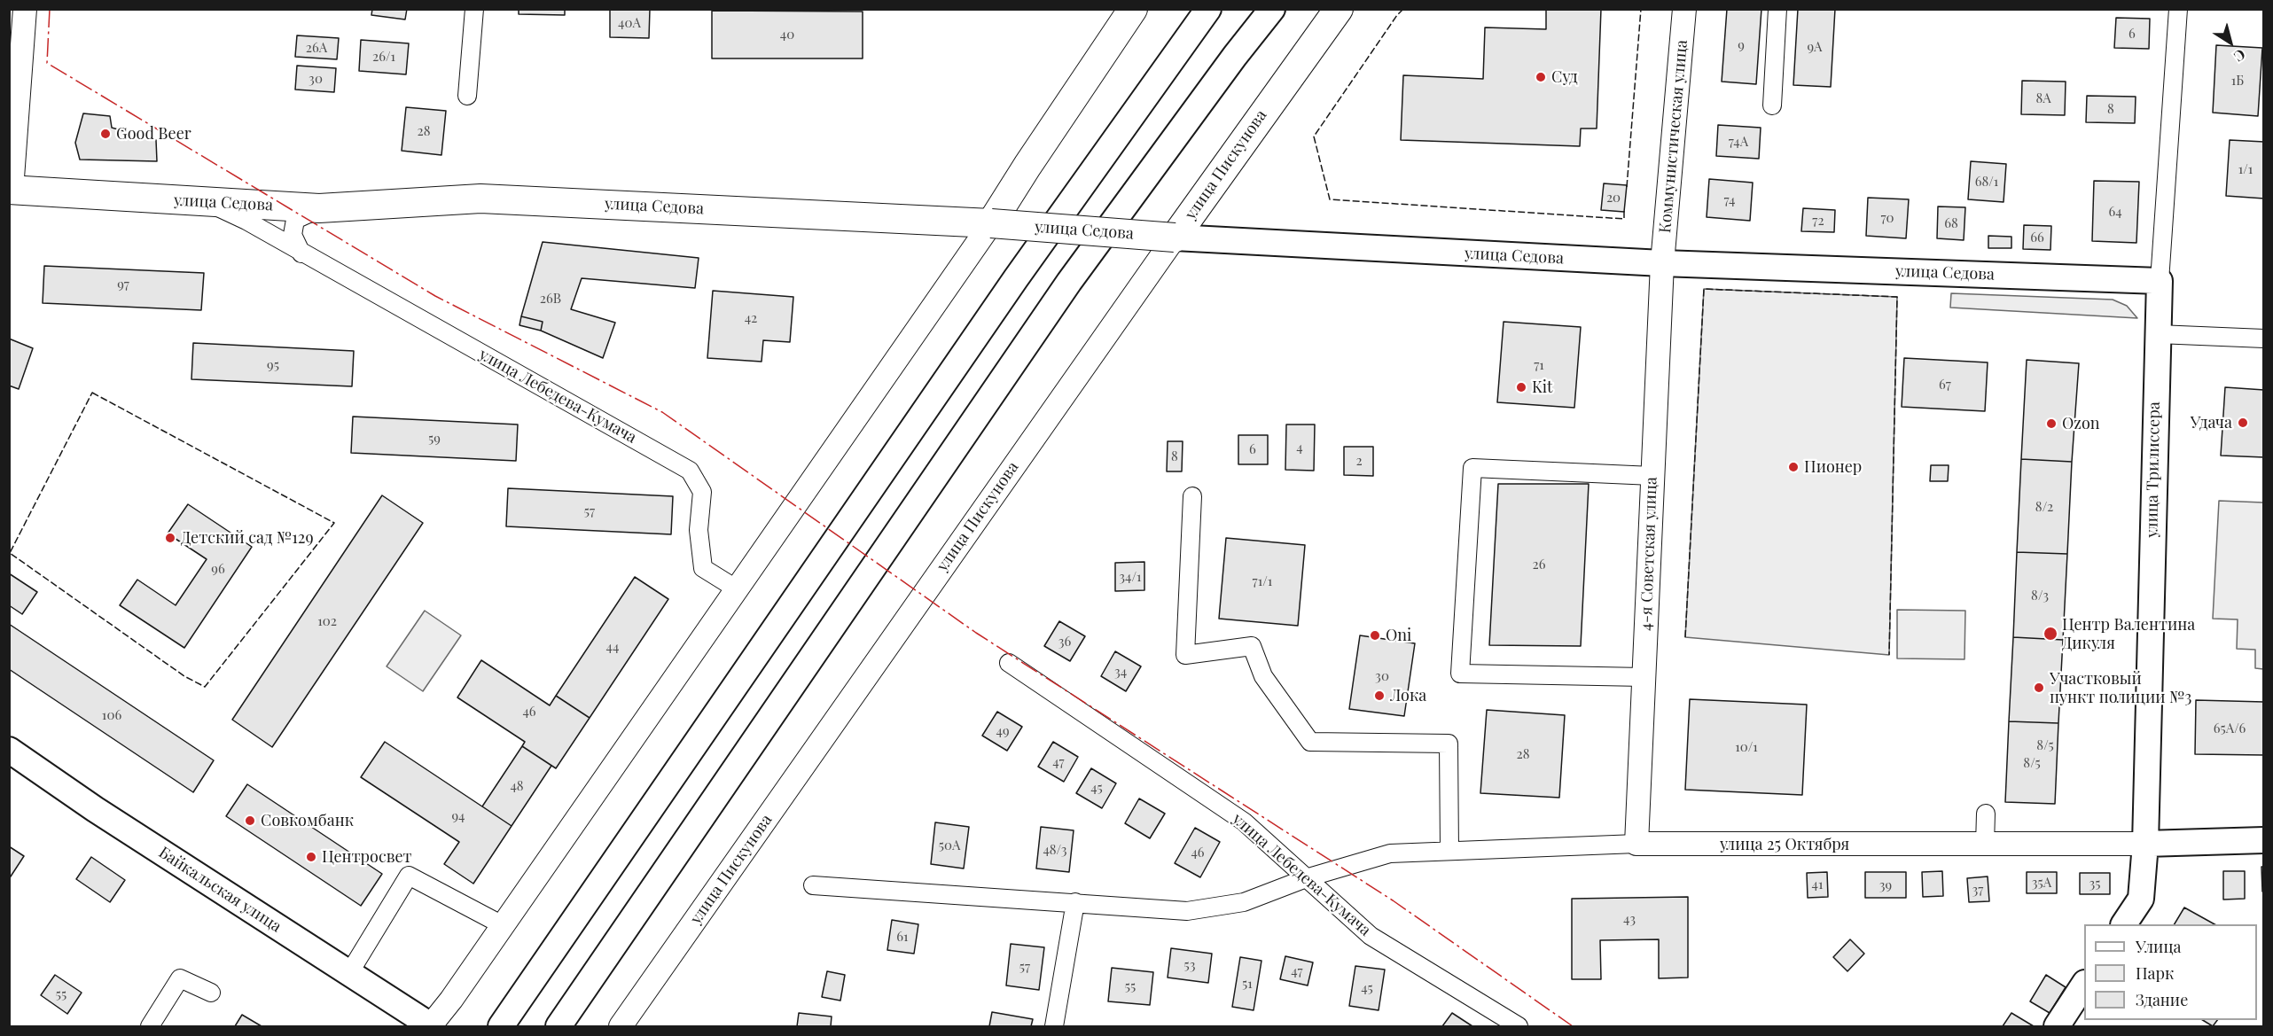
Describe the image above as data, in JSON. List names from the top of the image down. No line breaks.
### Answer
{"streets":{"main road":["улица Пискунова","улица Седова","улица Трилиссера","улица 25 Октября","Байкальская улица"],"street":["Коммунистическая улица","улица Лебедева-Кумача","4-я Советская улица"]},"crossings":[["Коммунистическая улица","улица Седова"],["Коммунистическая улица","4-я Советская улица"],["улица Пискунова","улица Седова"],["улица Седова","улица Лебедева-Кумача"],["улица Седова","улица Трилиссера"],["улица Седова","4-я Советская улица"],["улица Лебедева-Кумача","улица 25 Октября"],["улица Трилиссера","улица 25 Октября"],["4-я Советская улица","улица 25 Октября"]],"places":["Суд","Good Beer","Kit","Удача","Ozon","Пионер","Детский сад №129","Центр Валентина Дикуля","Oni","Участковый пункт полиции №3","Лока","Совкомбанк","Центросвет"],"house_numbers":["40А","6","40","9","9А","26А","26/1","30","1Б","8А","8","28","74А","1/1","68/1","20","74","64","70","72","68","66","97","26В","42","95","71","67","59","4","6","8","2","8/2","57","26","96","34/1","71/1","8/3","102","36","44","34","30","46","106","65А/6","49","8/5","10/1","28","47","8/5","48","45","94","50А","48/3","46","35А","35","41","39","37","43","61","53","57","47","51","55","45","55"],"legend":["Улица","Парк","Здание"],"north":"bottom right"}
